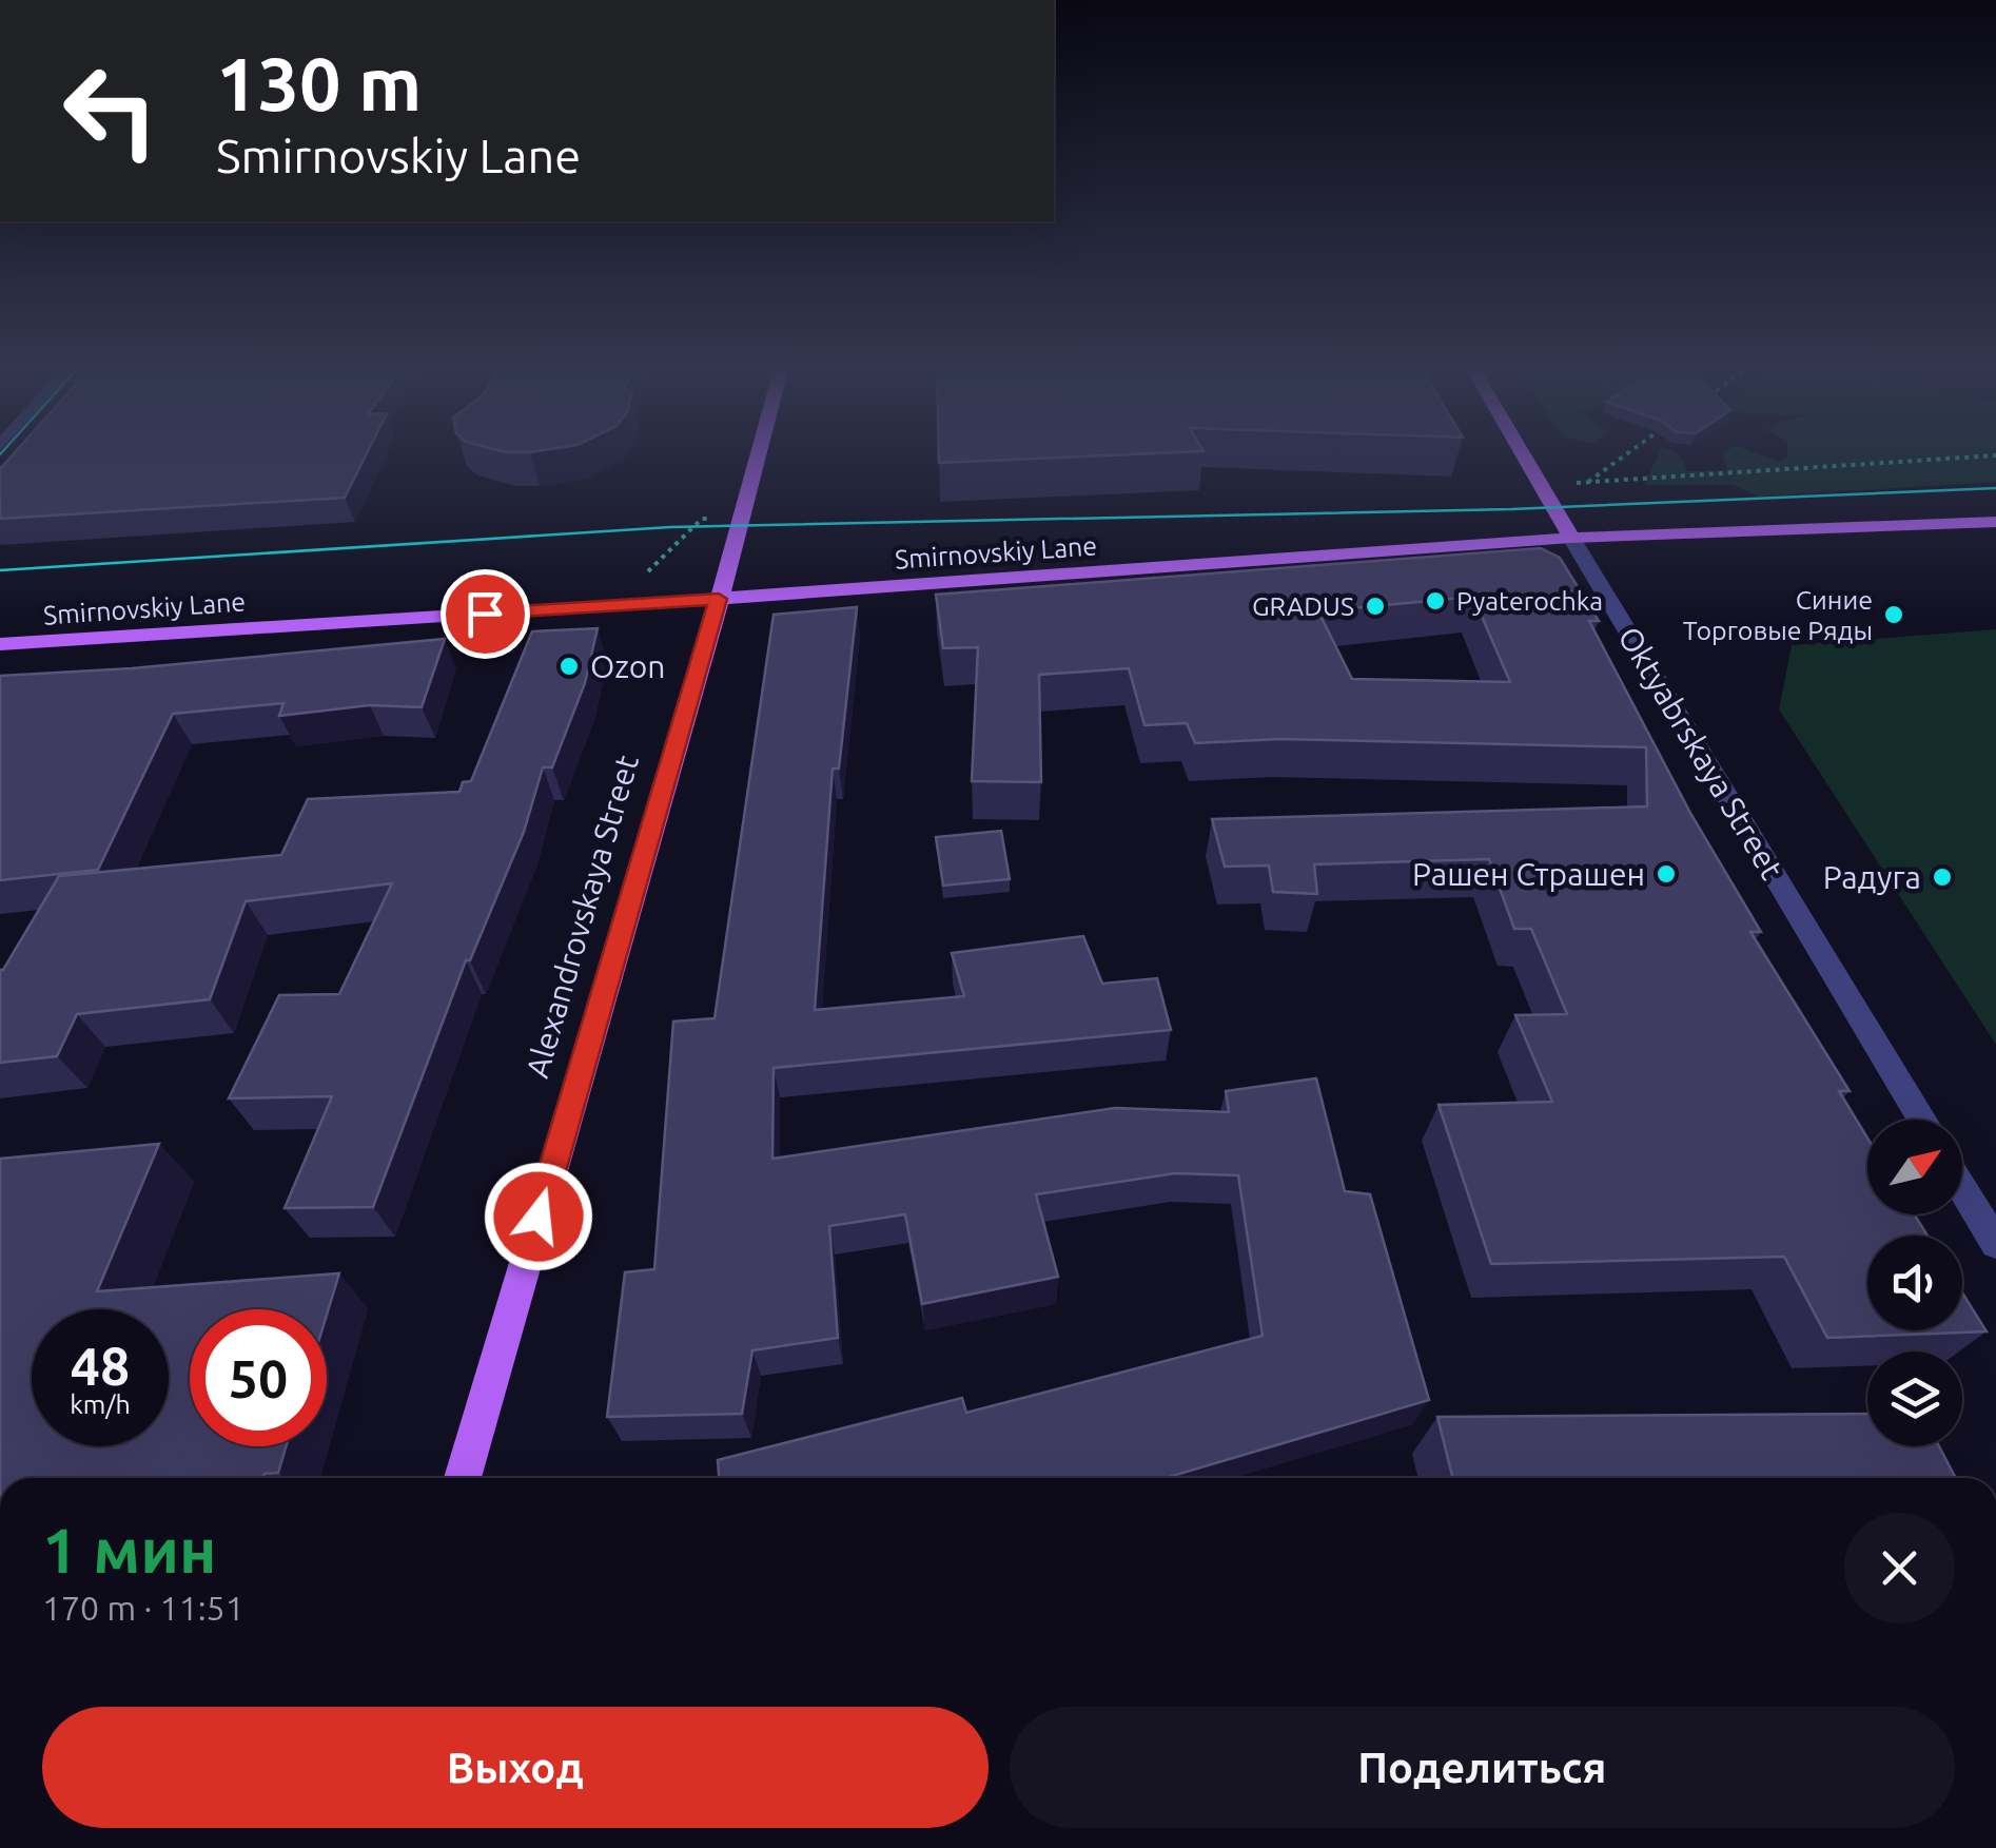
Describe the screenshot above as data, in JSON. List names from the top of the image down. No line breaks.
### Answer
{"streets":{"main road":["Smirnovskiy Lane","Oktyabrskaya Street","Alexandrovskaya Street"]},"crossings":[["Smirnovskiy Lane","Oktyabrskaya Street"],["Smirnovskiy Lane","Alexandrovskaya Street"]],"places":["Pyaterochka","GRADUS","Синие Торговые Ряды","Ozon","Рашен Страшен","Радуга"],"north":"top right","page":{"turn":["130 m","Smirnovskiy Lane"],"speed":"48 km/h","limit":"50","heading":["1 мин","170 m · 11:51"],"buttons":["Выход","Поделиться"]}}
